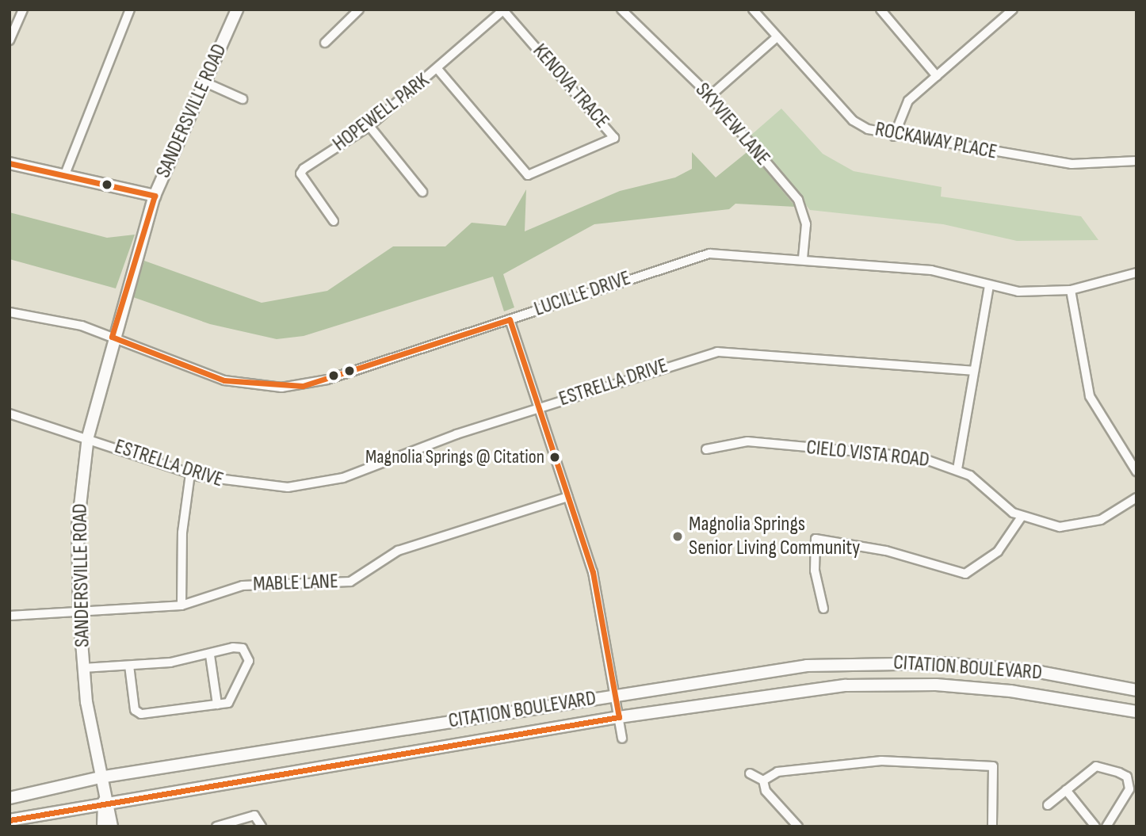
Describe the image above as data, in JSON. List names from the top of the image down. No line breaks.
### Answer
{"streets":{"main road":["SANDERSVILLE ROAD","CITATION BOULEVARD"],"street":["KENOVA TRACE","HOPEWELL PARK","SKYVIEW LANE","ROCKAWAY PLACE","LUCILLE DRIVE","ESTRELLA DRIVE","CIELO VISTA ROAD","MABLE LANE"]},"crossings":[["KENOVA TRACE","HOPEWELL PARK"],["SANDERSVILLE ROAD","LUCILLE DRIVE"],["SANDERSVILLE ROAD","ESTRELLA DRIVE"],["SANDERSVILLE ROAD","MABLE LANE"],["SANDERSVILLE ROAD","CITATION BOULEVARD"],["SKYVIEW LANE","LUCILLE DRIVE"]],"places":["Magnolia Springs @ Citation","Magnolia Springs Senior Living Community"]}
